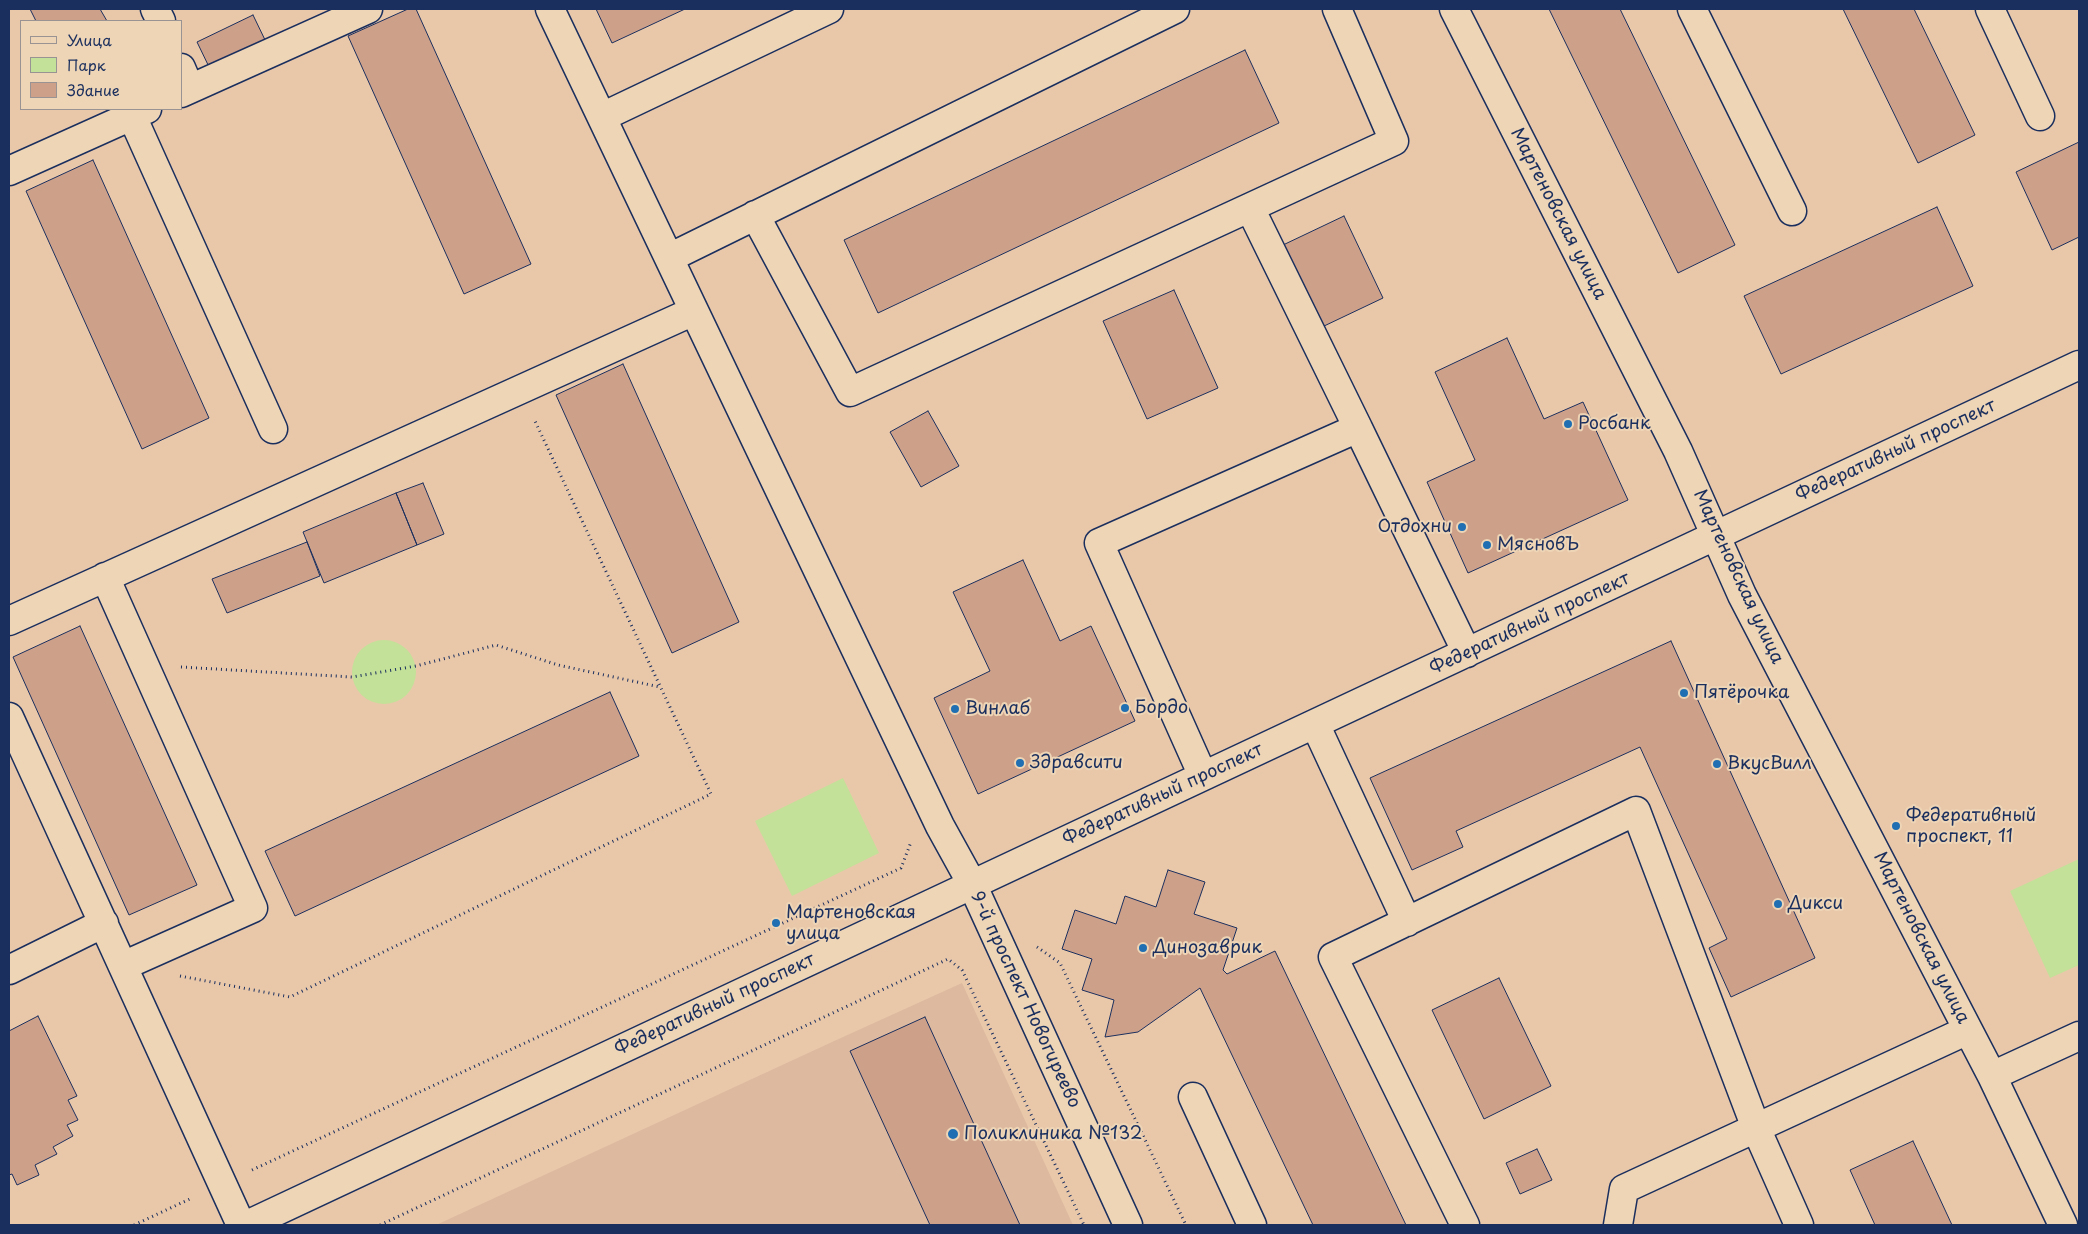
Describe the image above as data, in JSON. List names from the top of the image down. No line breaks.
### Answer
{"streets":{"street":["Мартеновская улица","Федеративный проспект","9-й проспект Новогиреево"]},"crossings":[["Мартеновская улица","Федеративный проспект"],["Федеративный проспект","9-й проспект Новогиреево"]],"places":["Росбанк","Отдохни","МясновЪ","Пятёрочка","Бордо","Винлаб","Здравсити","ВкусВилл","Федеративный проспект, 11","Дикси","Мартеновская улица","Динозаврик","Поликлиника №132"],"legend":["Улица","Парк","Здание"]}
